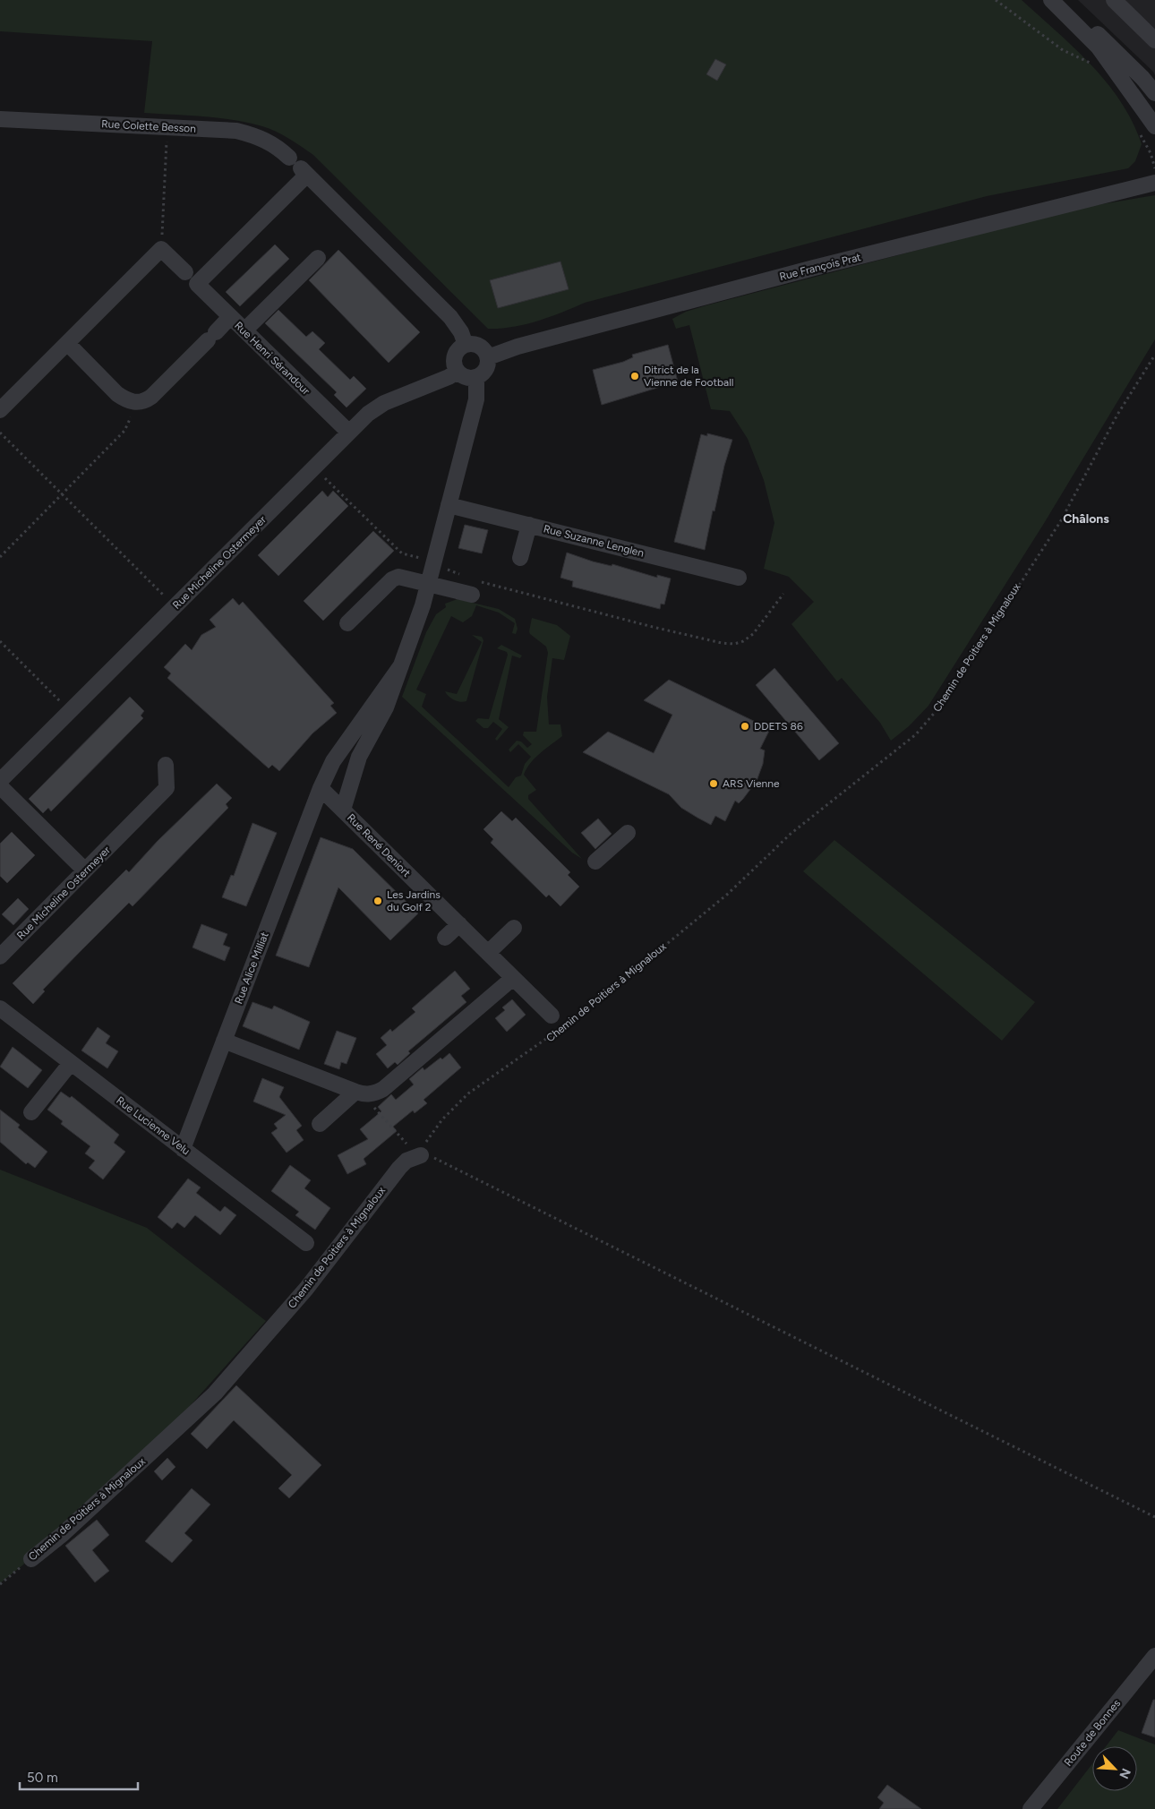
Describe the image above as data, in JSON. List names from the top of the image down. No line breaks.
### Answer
{"streets":{"street":["Rue Colette Besson","Rue François Prat","Rue Henri Sérandour","Rue Suzanne Lenglen","Rue Micheline Ostermeyer","Chemin de Poitiers à Mignaloux","Rue René Deniort","Rue Alice Milliat","Rue Lucienne Velu","Route de Bonnes"]},"crossings":[["Rue Colette Besson","Rue François Prat"],["Rue Colette Besson","Rue Henri Sérandour"],["Rue Colette Besson","Rue Micheline Ostermeyer"],["Rue François Prat","Rue Micheline Ostermeyer"],["Rue Henri Sérandour","Rue Micheline Ostermeyer"],["Rue René Deniort","Rue Alice Milliat"],["Rue Alice Milliat","Rue Lucienne Velu"]],"districts":["Châlons"],"places":["Ditrict de la Vienne de Football","DDETS 86","ARS Vienne","Les Jardins du Golf 2"],"scale_bar":"50 m","north":"bottom right"}
